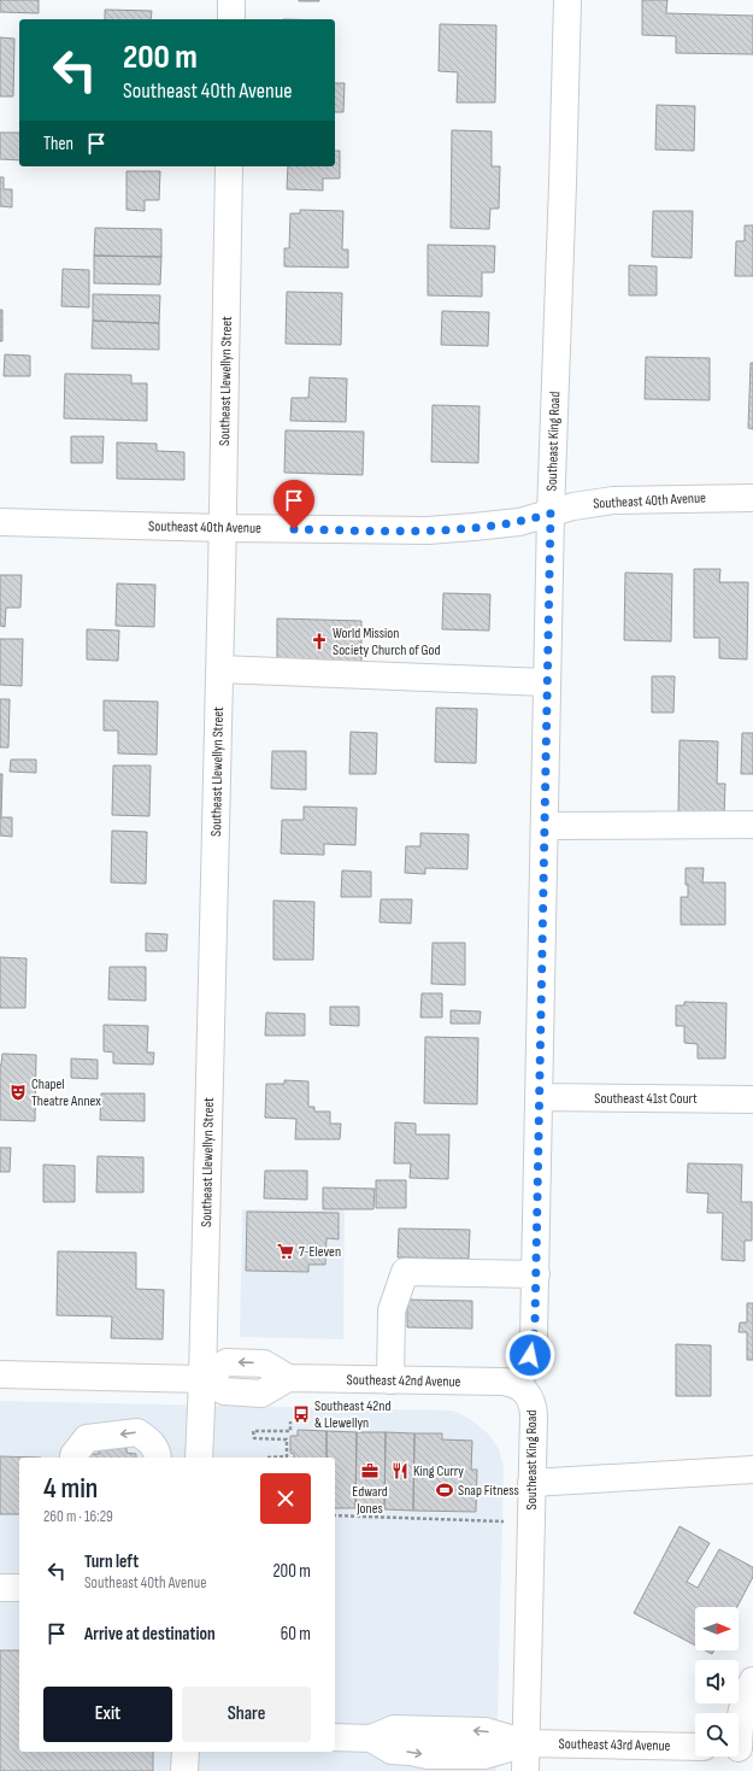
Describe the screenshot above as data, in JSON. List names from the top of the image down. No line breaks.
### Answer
{"streets":{"street":["Southeast Llewellyn Street","Southeast King Road","Southeast 40th Avenue","Southeast 41st Court","Southeast 42nd Avenue","Southeast 43rd Avenue"]},"crossings":[["Southeast Llewellyn Street","Southeast 40th Avenue"],["Southeast Llewellyn Street","Southeast 42nd Avenue"],["Southeast King Road","Southeast 40th Avenue"],["Southeast King Road","Southeast 41st Court"],["Southeast King Road","Southeast 42nd Avenue"],["Southeast King Road","Southeast 43rd Avenue"]],"places":{"church":["World Mission Society Church of God"],"theatre":["Chapel Theatre Annex"],"supermarket":["7-Eleven"],"bus stop":["Southeast 42nd & Llewellyn"],"office":["Edward Jones"],"restaurant":["King Curry"],"sports":["Snap Fitness"]},"north":"right","page":{"turn":["200 m","Southeast 40th Avenue"],"then":"Then","heading":["4 min","260 m · 16:29"],"list":[{"name":"Turn left","note":"Southeast 40th Avenue","value":"200 m"},{"name":"Arrive at destination","value":"60 m"}],"buttons":["Exit","Share"]}}
